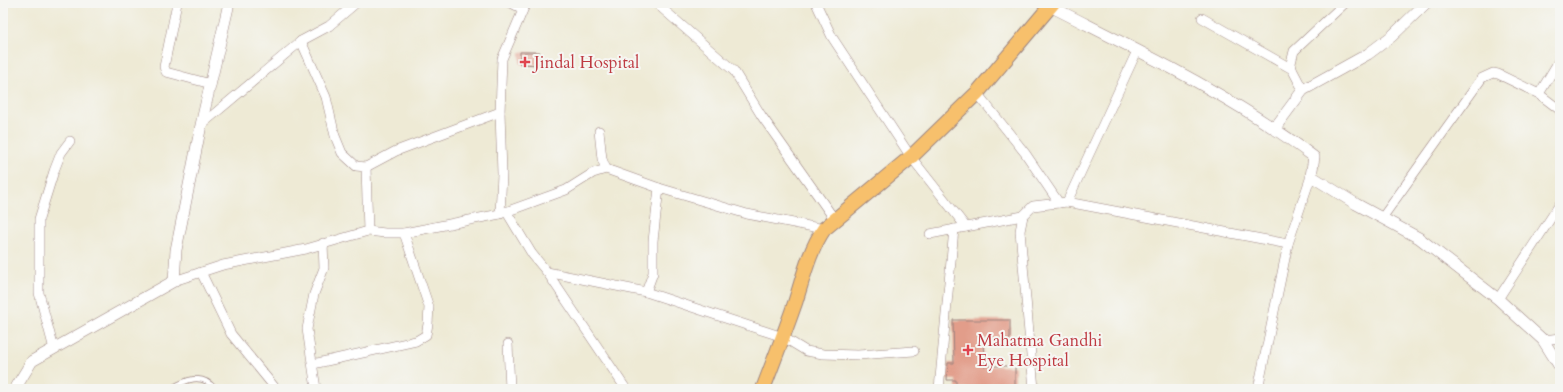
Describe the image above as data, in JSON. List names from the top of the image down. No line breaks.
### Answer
{"places":{"health":["Jindal Hospital","Mahatma Gandhi Eye Hospital"]}}
